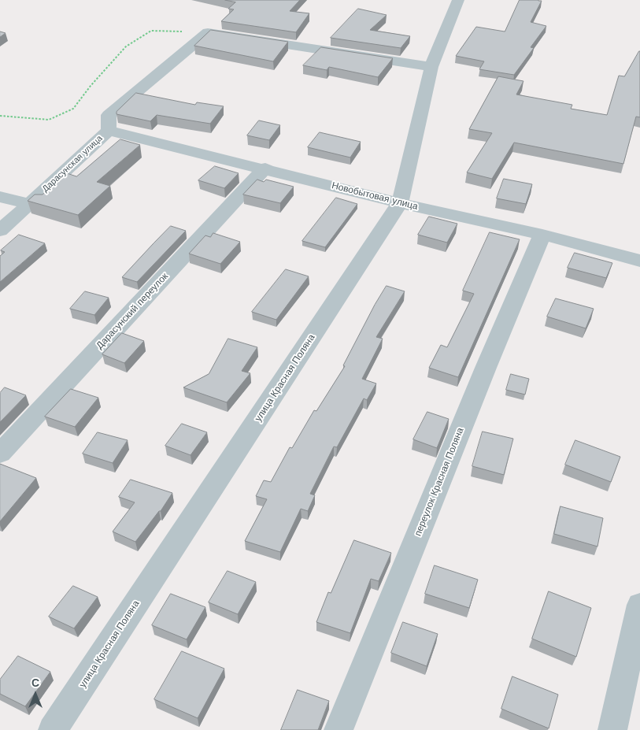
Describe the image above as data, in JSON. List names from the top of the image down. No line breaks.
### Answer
{"streets":{"street":["Дарасунская улица","Новобытовая улица","Дарасунский переулок","улица Красная Поляна","переулок Красная Поляна"]},"crossings":[["Дарасунская улица","Новобытовая улица"],["Новобытовая улица","Дарасунский переулок"],["Новобытовая улица","улица Красная Поляна"],["Новобытовая улица","переулок Красная Поляна"]],"north":"top"}
